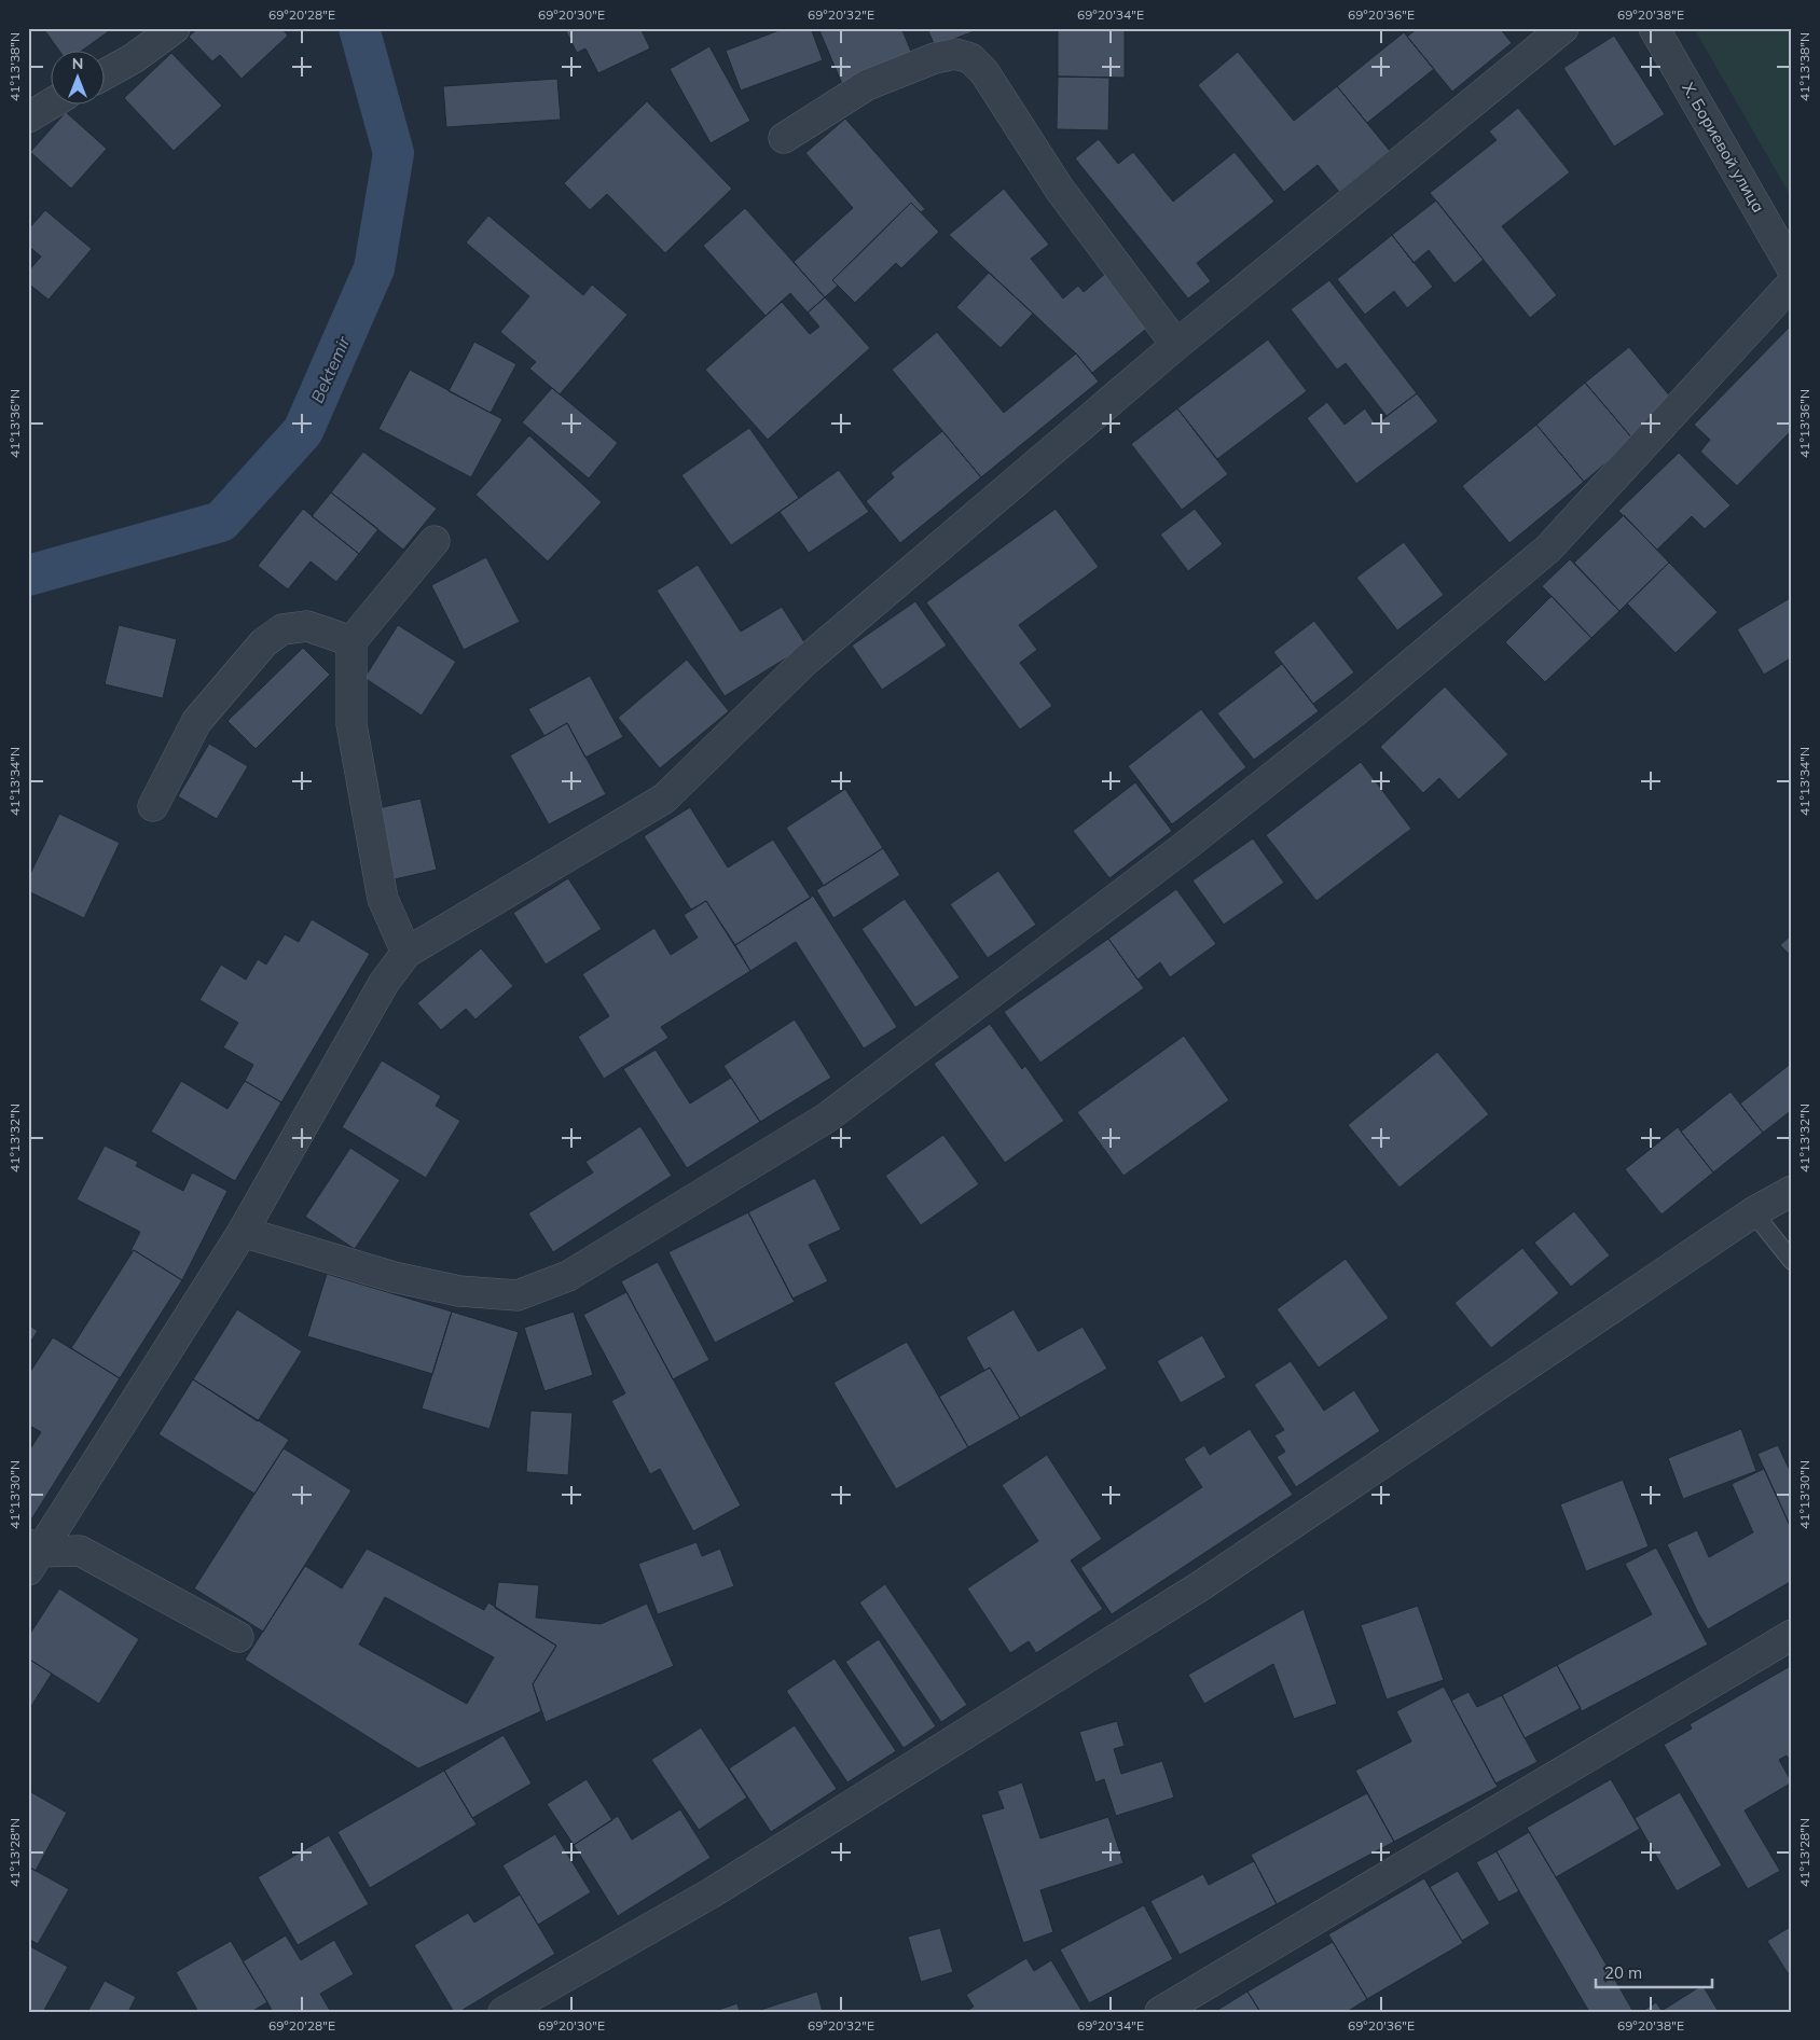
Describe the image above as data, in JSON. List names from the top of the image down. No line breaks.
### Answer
{"streets":{"street":["Х. Бориевой улица"]},"water":["Bektemir"],"scale_bar":"20 m","north":"top","coordinates":["69°20'28\"E","69°20'30\"E","69°20'32\"E","69°20'34\"E","69°20'36\"E","69°20'38\"E","41°13'38\"N","41°13'36\"N","41°13'34\"N","41°13'32\"N","41°13'30\"N","41°13'28\"N"]}
